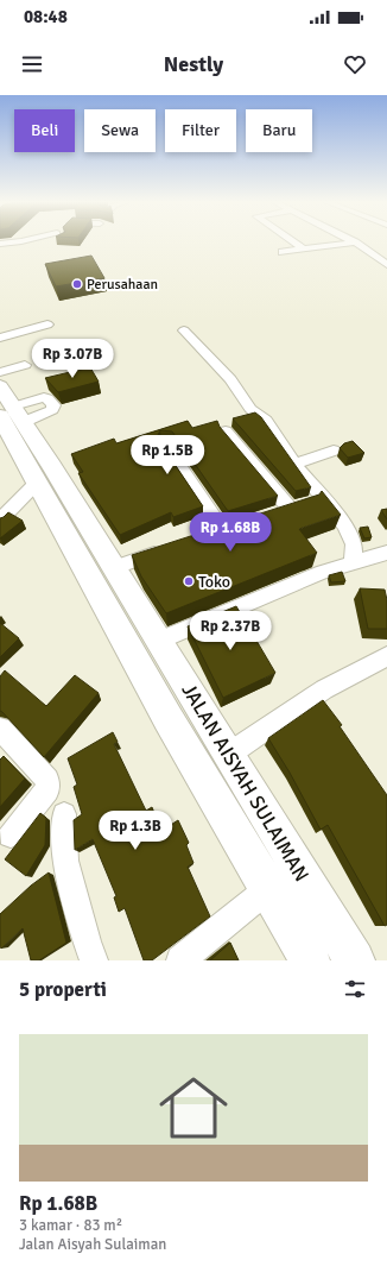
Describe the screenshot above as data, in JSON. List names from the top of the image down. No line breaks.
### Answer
{"streets":{"highway":["JALAN AISYAH SULAIMAN"]},"places":["Perusahaan","Toko"],"page":{"status":"08:48","header":"Nestly","chip":["Beli","Sewa","Filter","Baru"],"price":["Rp 3.07B","Rp 1.5B","Rp 1.68B","Rp 2.37B","Rp 1.3B"],"heading":"5 properti","list":[{"name":"Rp 1.68B","note":"3 kamar · 83 m² · Jalan Aisyah Sulaiman"}]}}
